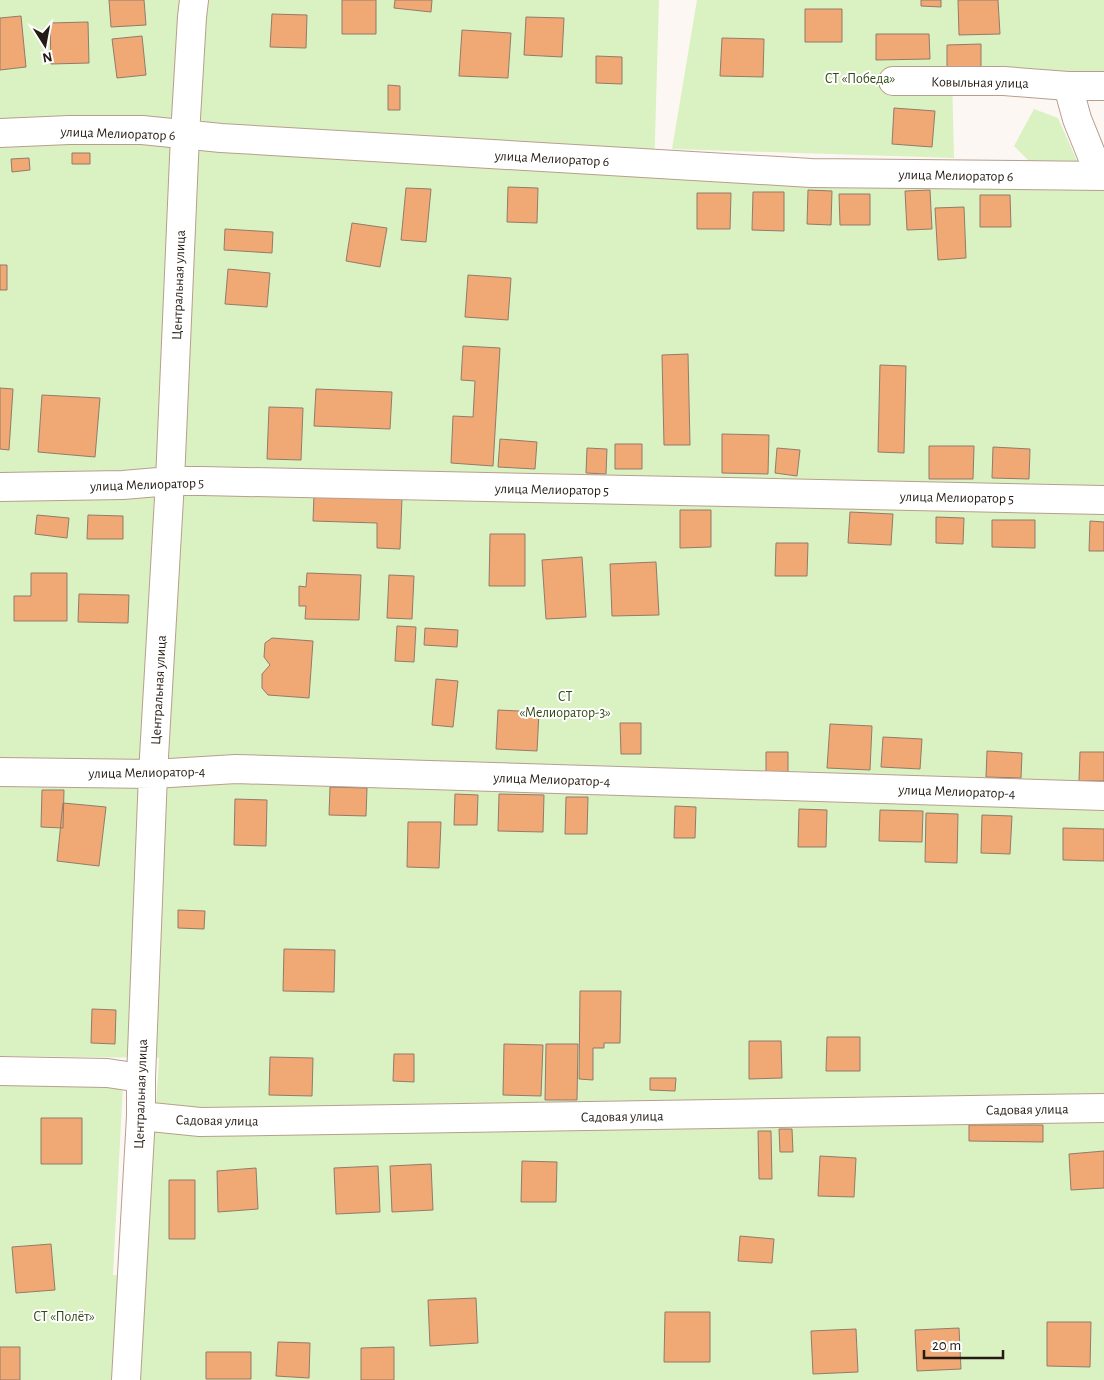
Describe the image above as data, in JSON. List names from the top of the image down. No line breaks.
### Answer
{"streets":{"street":["Ковыльная улица","улица Мелиоратор 6","Центральная улица","улица Мелиоратор 5","улица Мелиоратор-4","Садовая улица"]},"crossings":[["улица Мелиоратор 6","Центральная улица"],["Центральная улица","улица Мелиоратор 5"],["Центральная улица","улица Мелиоратор-4"],["Центральная улица","Садовая улица"]],"parks":["СТ «Победа»","СТ «Мелиоратор-3»","СТ «Полёт»"],"scale_bar":"20 m","north":"bottom"}
